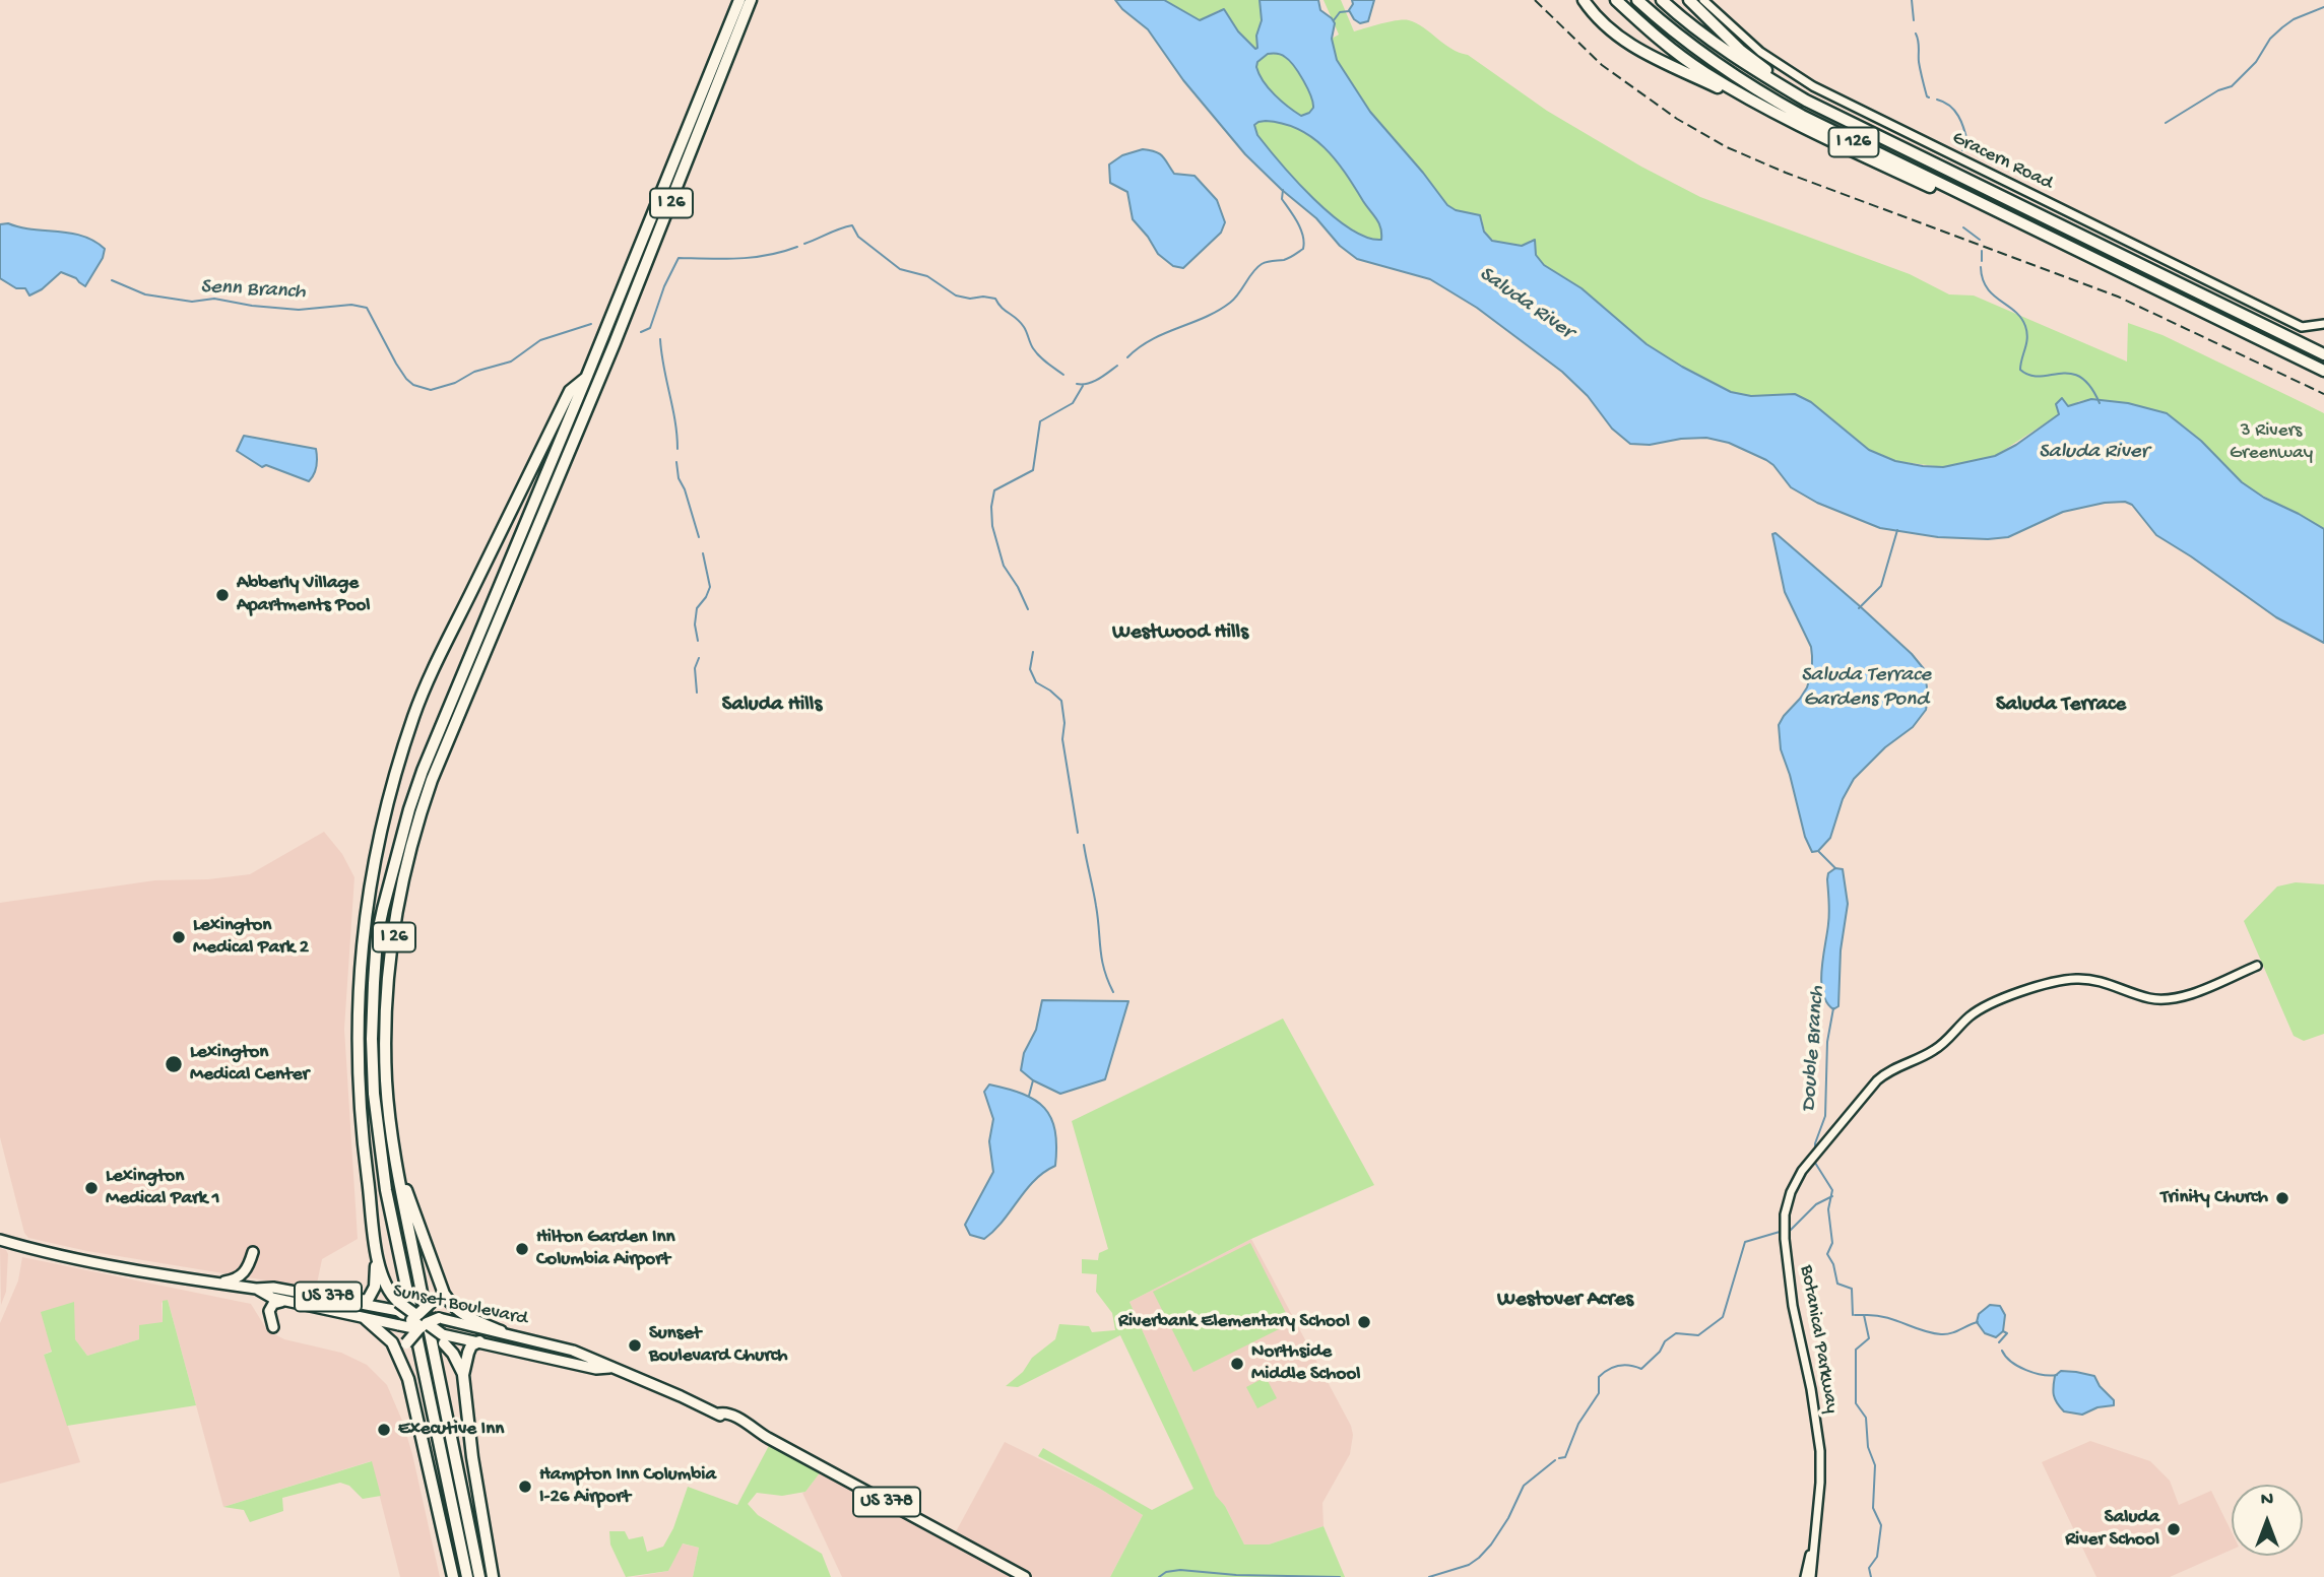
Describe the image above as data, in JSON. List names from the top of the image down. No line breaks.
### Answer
{"streets":{"highway":["I 126","I 26"],"main road":["US 378","Sunset Boulevard"],"street":["Gracern Road","Botanical Parkway"]},"districts":["Westwood Hills","Saluda Hills","Saluda Terrace","Westover Acres"],"water":["Senn Branch","Saluda River","Saluda Terrace Gardens Pond","Double Branch"],"parks":["3 Rivers Greenway"],"places":["Abberly Village Apartments Pool","Lexington Medical Park 2","Lexington Medical Center","Lexington Medical Park 1","Trinity Church","Hilton Garden Inn Columbia Airport","Riverbank Elementary School","Sunset Boulevard Church","Northside Middle School","Executive Inn","Hampton Inn Columbia I-26 Airport","Saluda River School"],"north":"top"}
